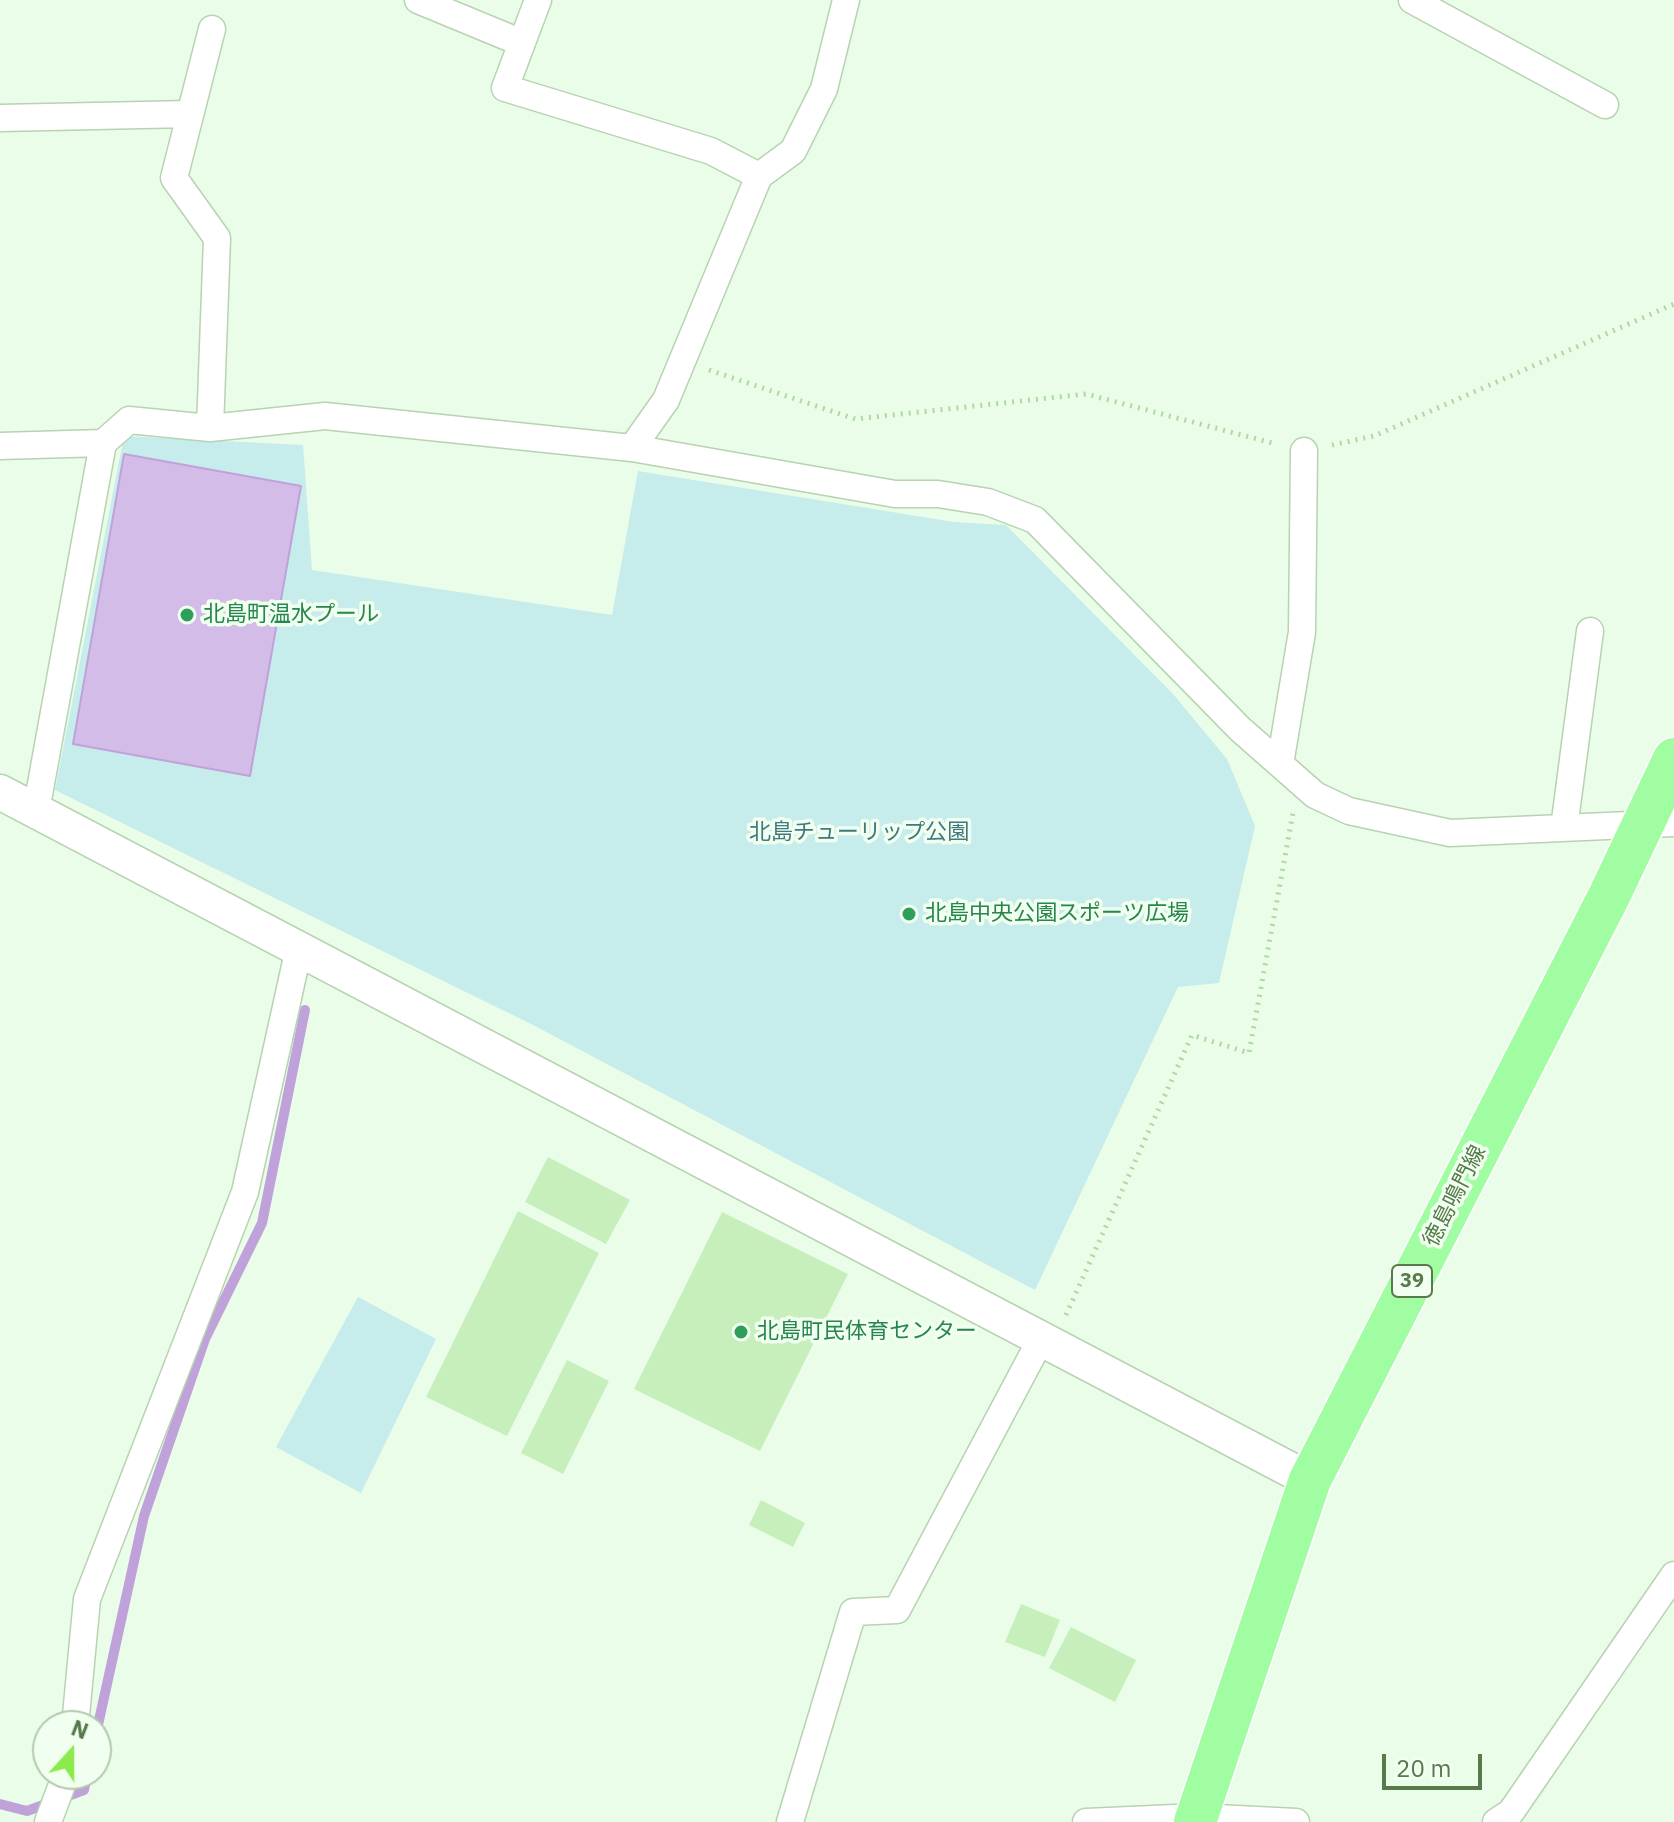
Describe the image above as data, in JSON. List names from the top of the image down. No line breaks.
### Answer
{"streets":{"main road":["徳島鳴門線","39"]},"parks":["北島チューリップ公園"],"places":["北島町温水プール","北島中央公園スポーツ広場","北島町民体育センター"],"scale_bar":"20 m","north":"top"}
